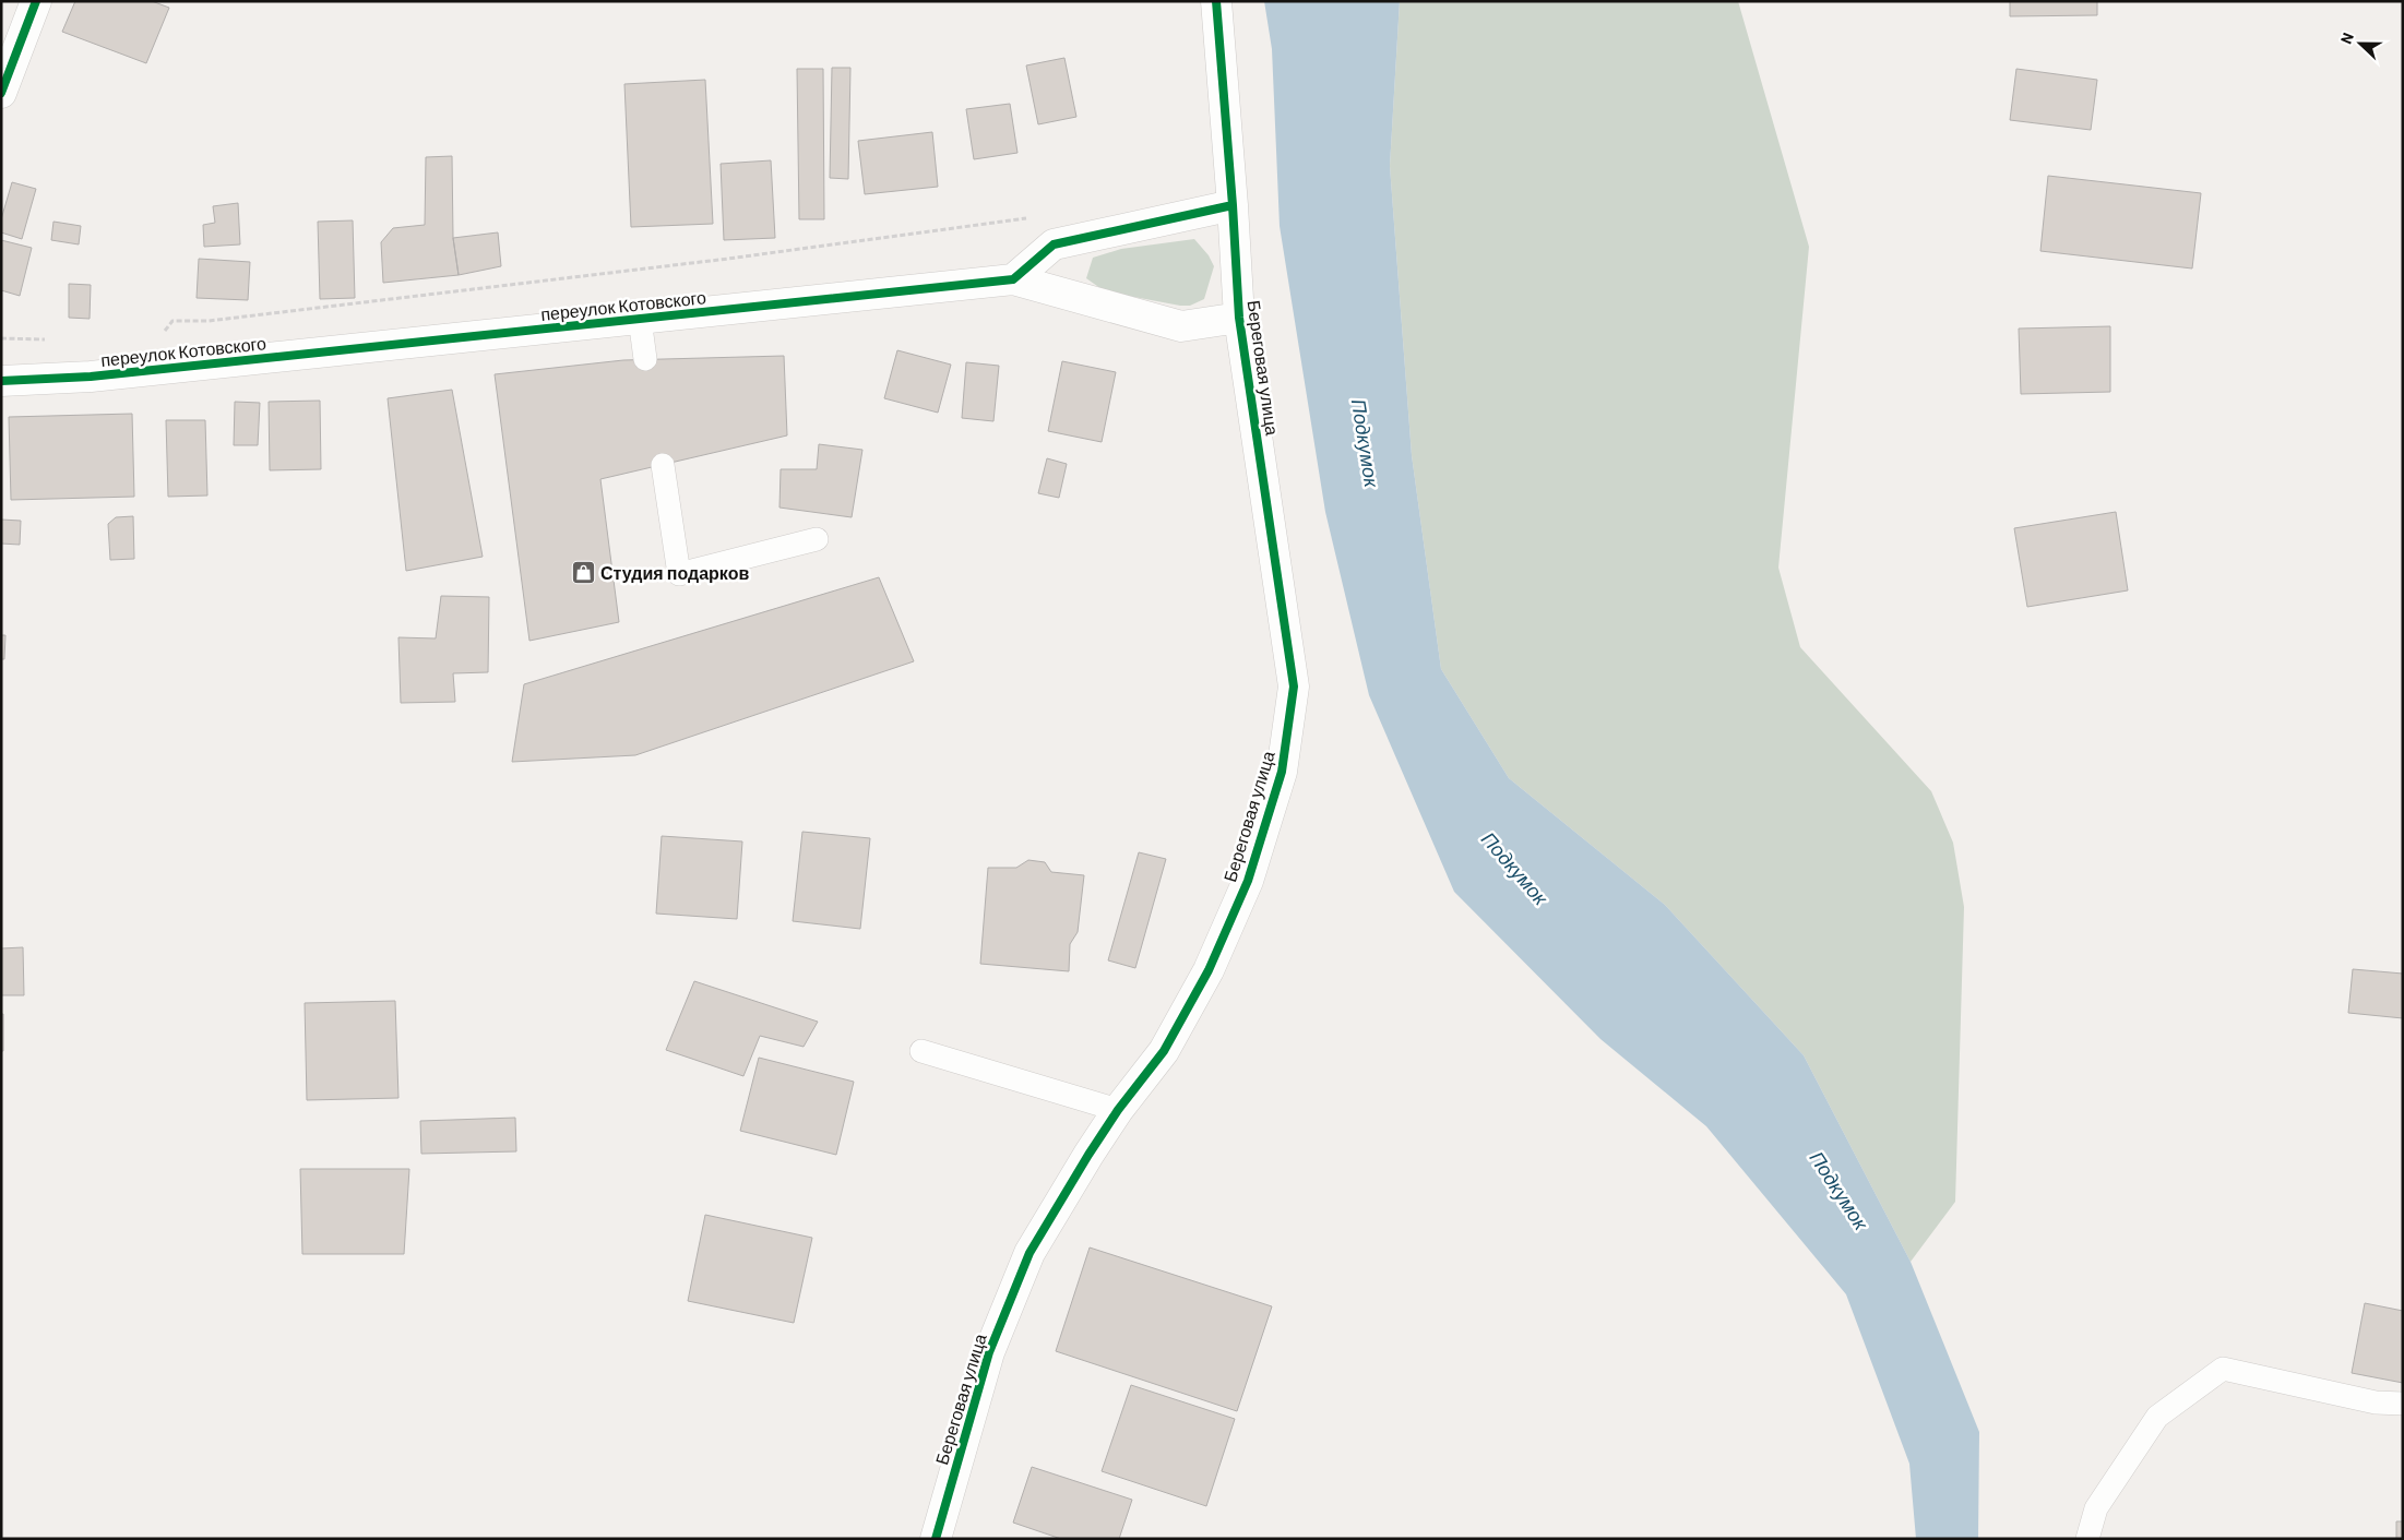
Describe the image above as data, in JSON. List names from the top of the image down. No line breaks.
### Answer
{"streets":{"street":["переулок Котовского","Береговая улица"]},"crossings":[["переулок Котовского","Береговая улица"]],"water":["Подкумок"],"places":{"shop":["Студия подарков"]},"north":"left"}
